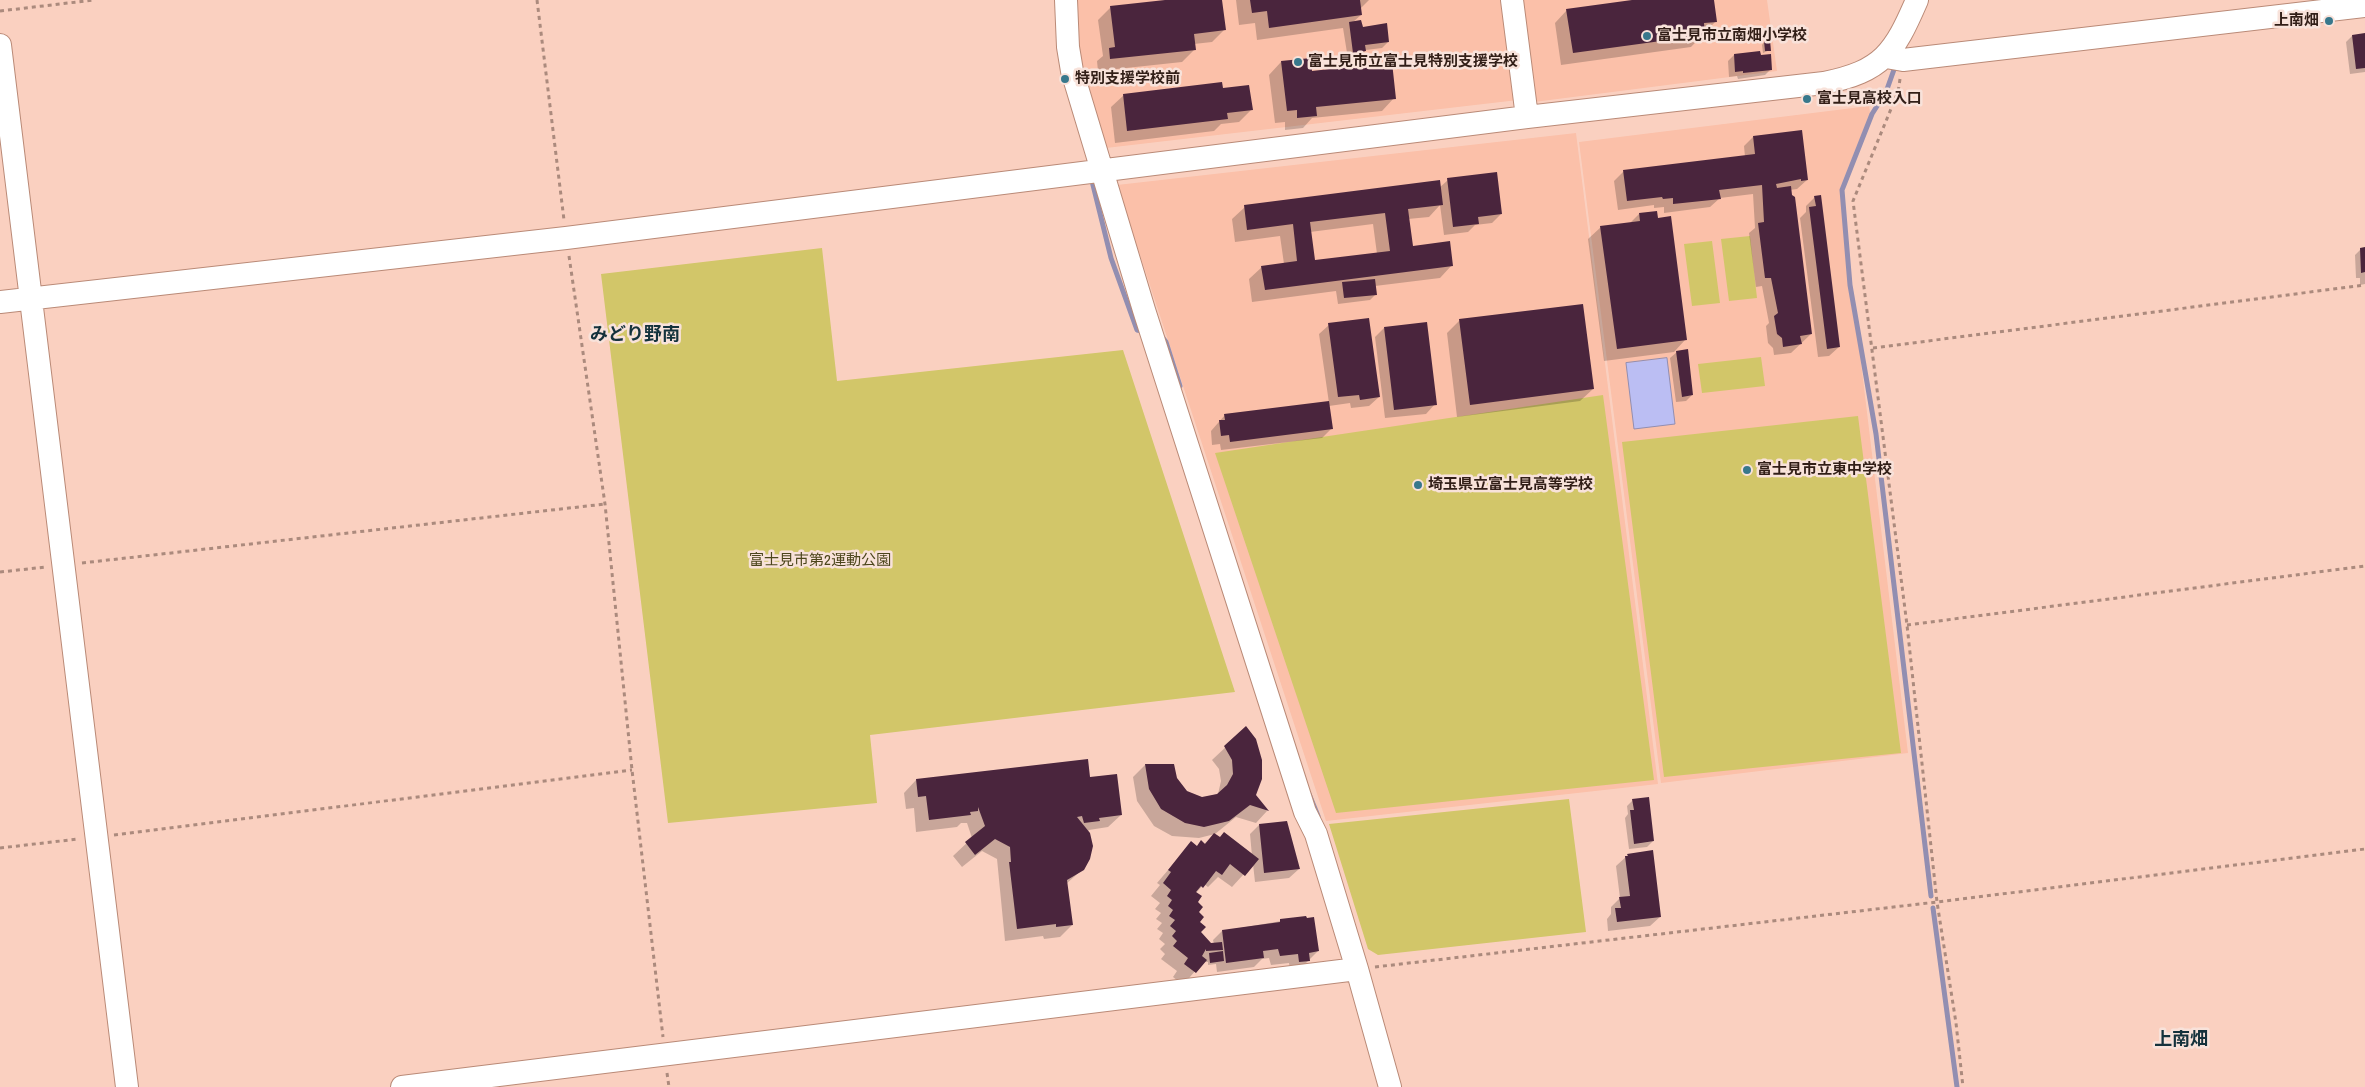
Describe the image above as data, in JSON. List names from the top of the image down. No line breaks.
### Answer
{"districts":["みどり野南","上南畑"],"parks":["富士見市第2運動公園"],"places":["上南畑","富士見市立南畑小学校","富士見市立富士見特別支援学校","特別支援学校前","富士見高校入口","富士見市立東中学校","埼玉県立富士見高等学校"]}
